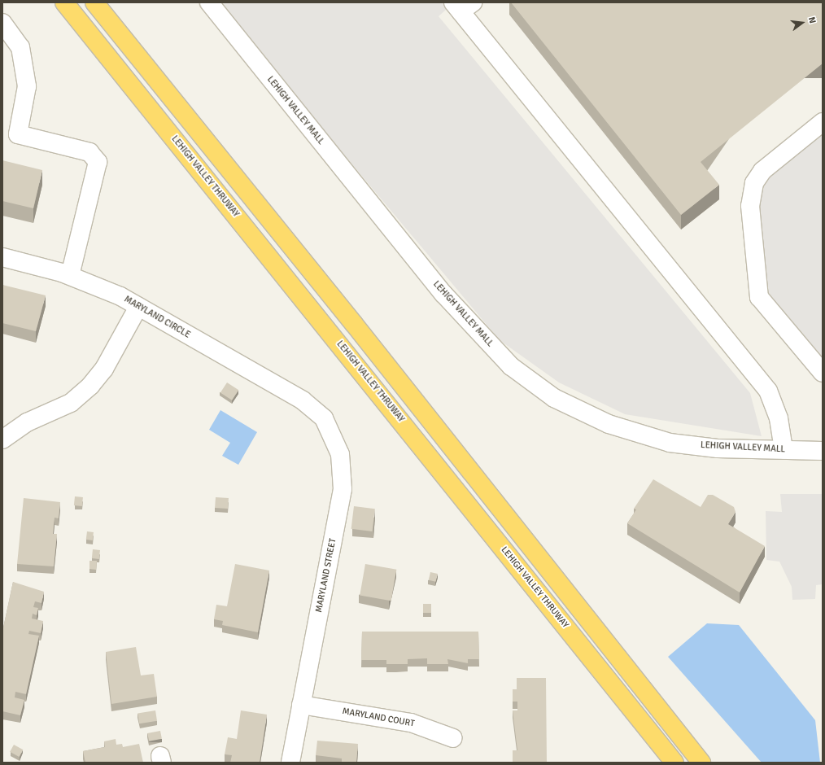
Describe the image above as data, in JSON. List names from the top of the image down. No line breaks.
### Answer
{"streets":{"highway":["LEHIGH VALLEY THRUWAY"],"street":["LEHIGH VALLEY MALL","MARYLAND CIRCLE","MARYLAND STREET","MARYLAND COURT"]},"crossings":[["MARYLAND CIRCLE","MARYLAND STREET"],["MARYLAND STREET","MARYLAND COURT"]],"north":"right"}
